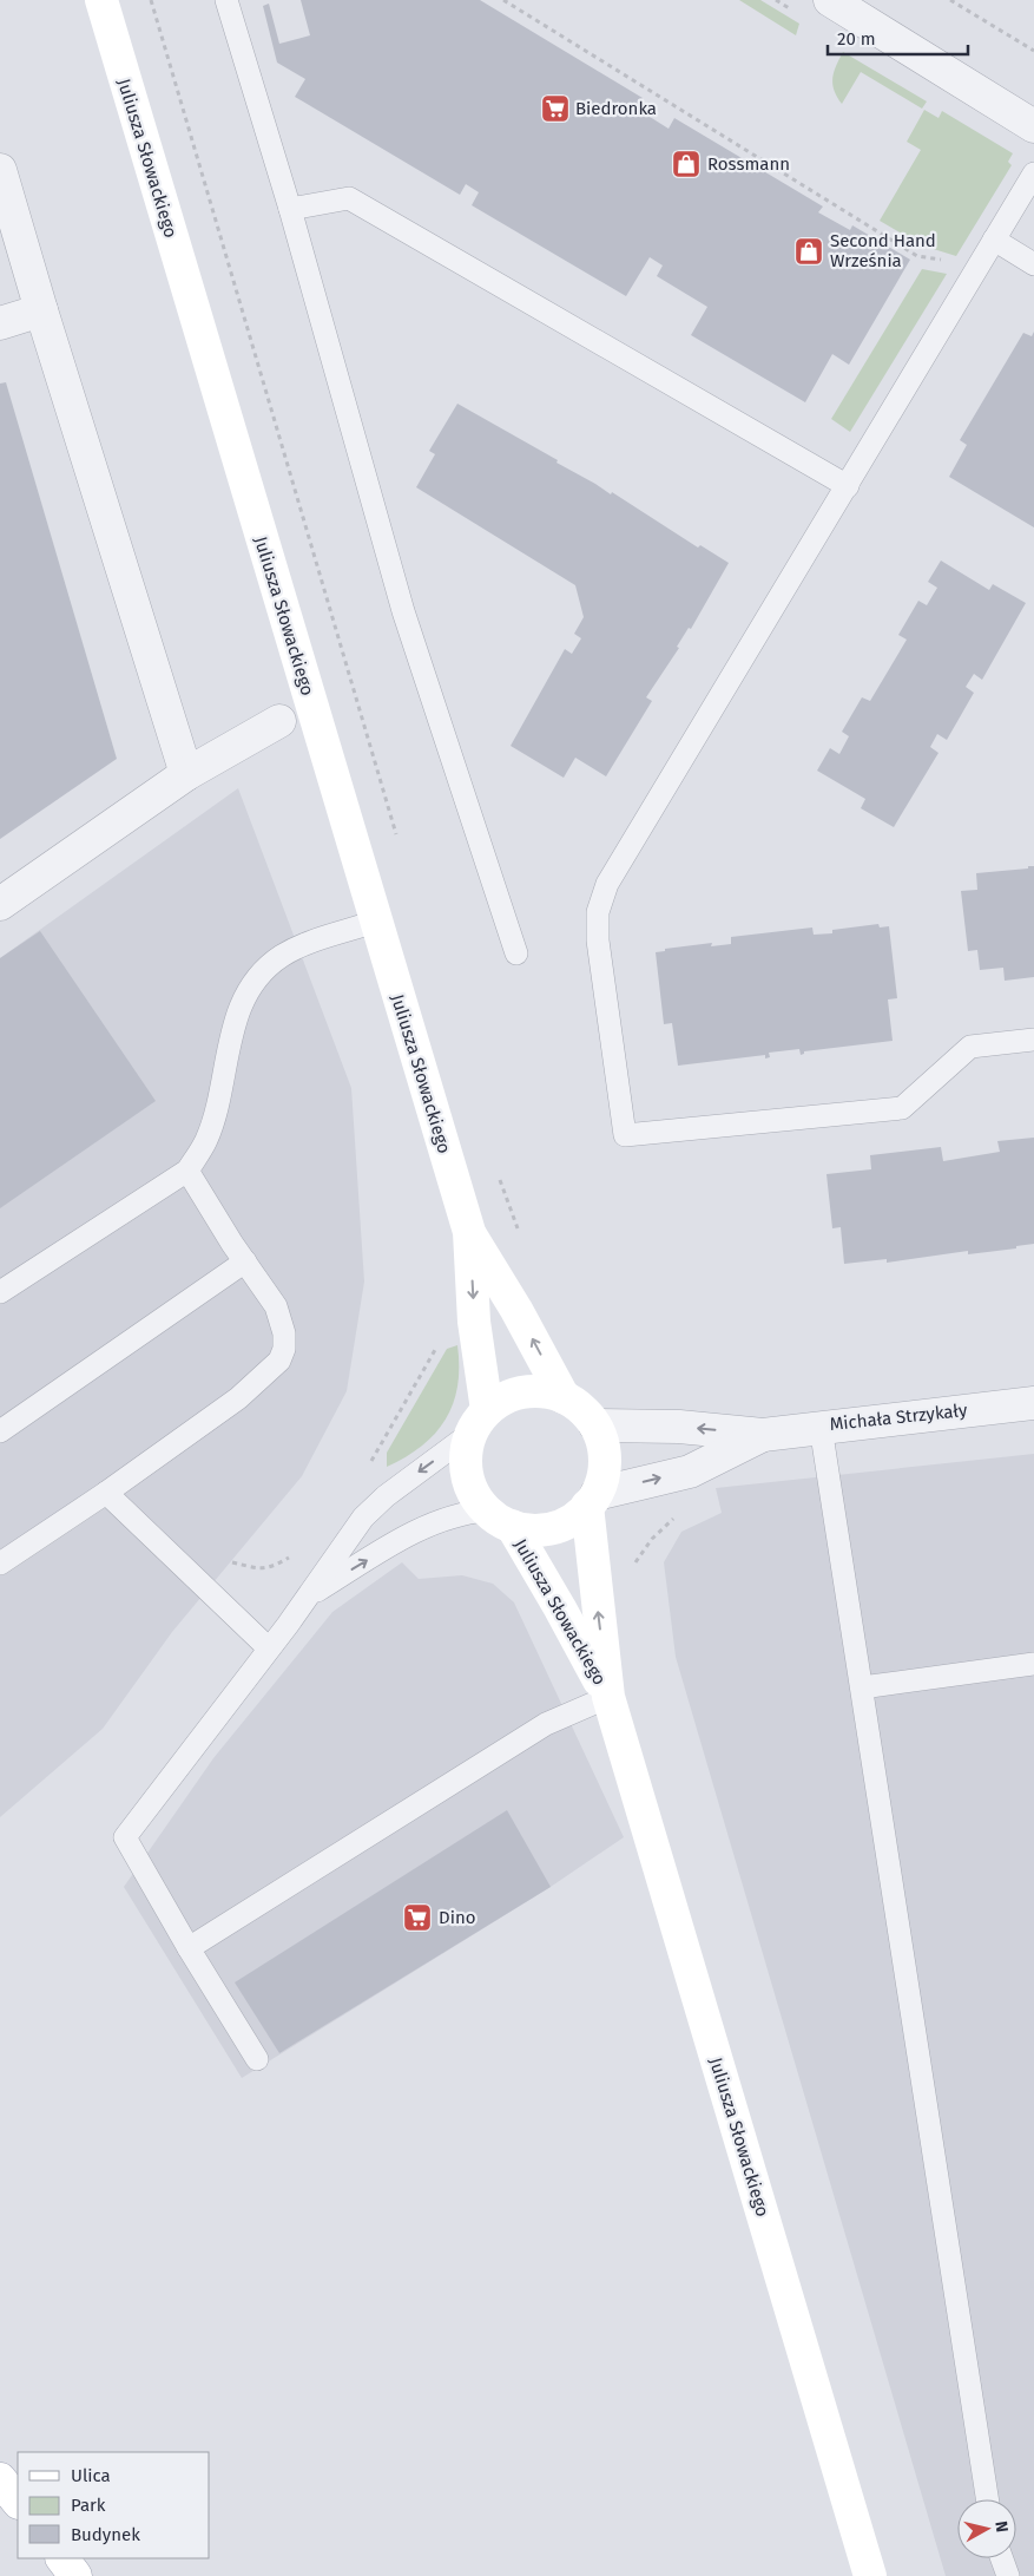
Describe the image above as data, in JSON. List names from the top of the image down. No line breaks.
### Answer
{"streets":{"street":["Juliusza Słowackiego","Michała Strzykały"]},"crossings":[["Juliusza Słowackiego","Michała Strzykały"]],"places":{"supermarket":["Biedronka","Dino"],"shop":["Rossmann","Second Hand Września"]},"legend":["Ulica","Park","Budynek"],"scale_bar":"20 m","north":"right"}
